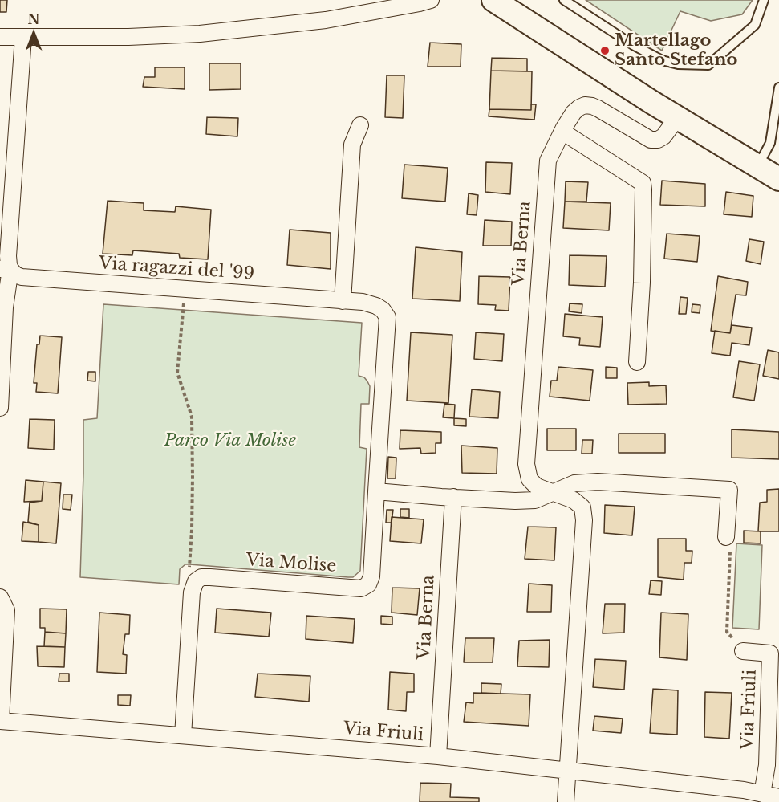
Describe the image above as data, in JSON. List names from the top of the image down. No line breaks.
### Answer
{"streets":{"street":["Via Berna","Via ragazzi del '99","Via Molise","Via Friuli"]},"crossings":[["Via Berna","Via Friuli"],["Via ragazzi del '99","Via Molise"]],"parks":["Parco Via Molise"],"places":["Martellago Santo Stefano"],"north":"top"}
